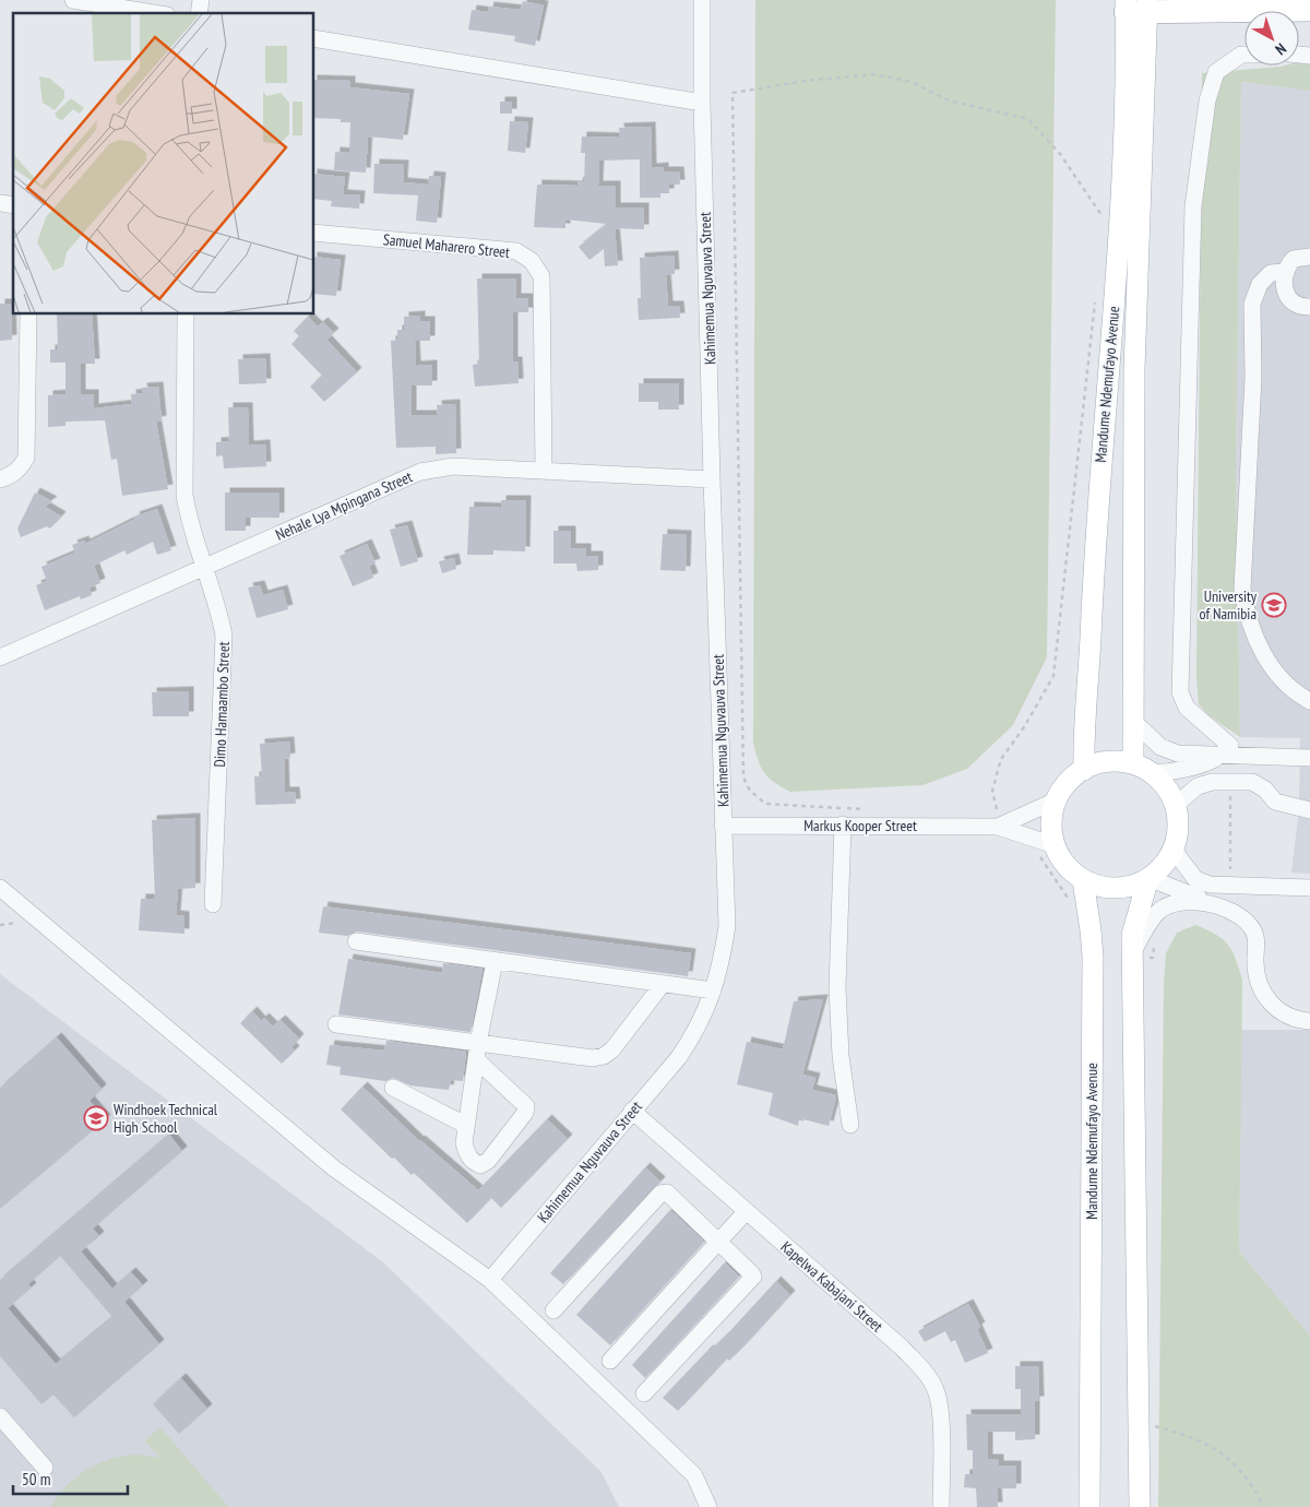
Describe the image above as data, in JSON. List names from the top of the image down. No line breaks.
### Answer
{"streets":{"main road":["Mandume Ndemufayo Avenue"],"street":["Samuel Maharero Street","Kahimemua Nguvauva Street","Nehale Lya Mpingana Street","Dimo Hamaambo Street","Markus Kooper Street","Kapelwa Kabajani Street"]},"crossings":[["Samuel Maharero Street","Nehale Lya Mpingana Street"],["Kahimemua Nguvauva Street","Nehale Lya Mpingana Street"],["Kahimemua Nguvauva Street","Markus Kooper Street"],["Kahimemua Nguvauva Street","Kapelwa Kabajani Street"],["Nehale Lya Mpingana Street","Dimo Hamaambo Street"]],"places":{"school or university":["University of Namibia","Windhoek Technical High School"]},"scale_bar":"50 m","north":"bottom right"}
